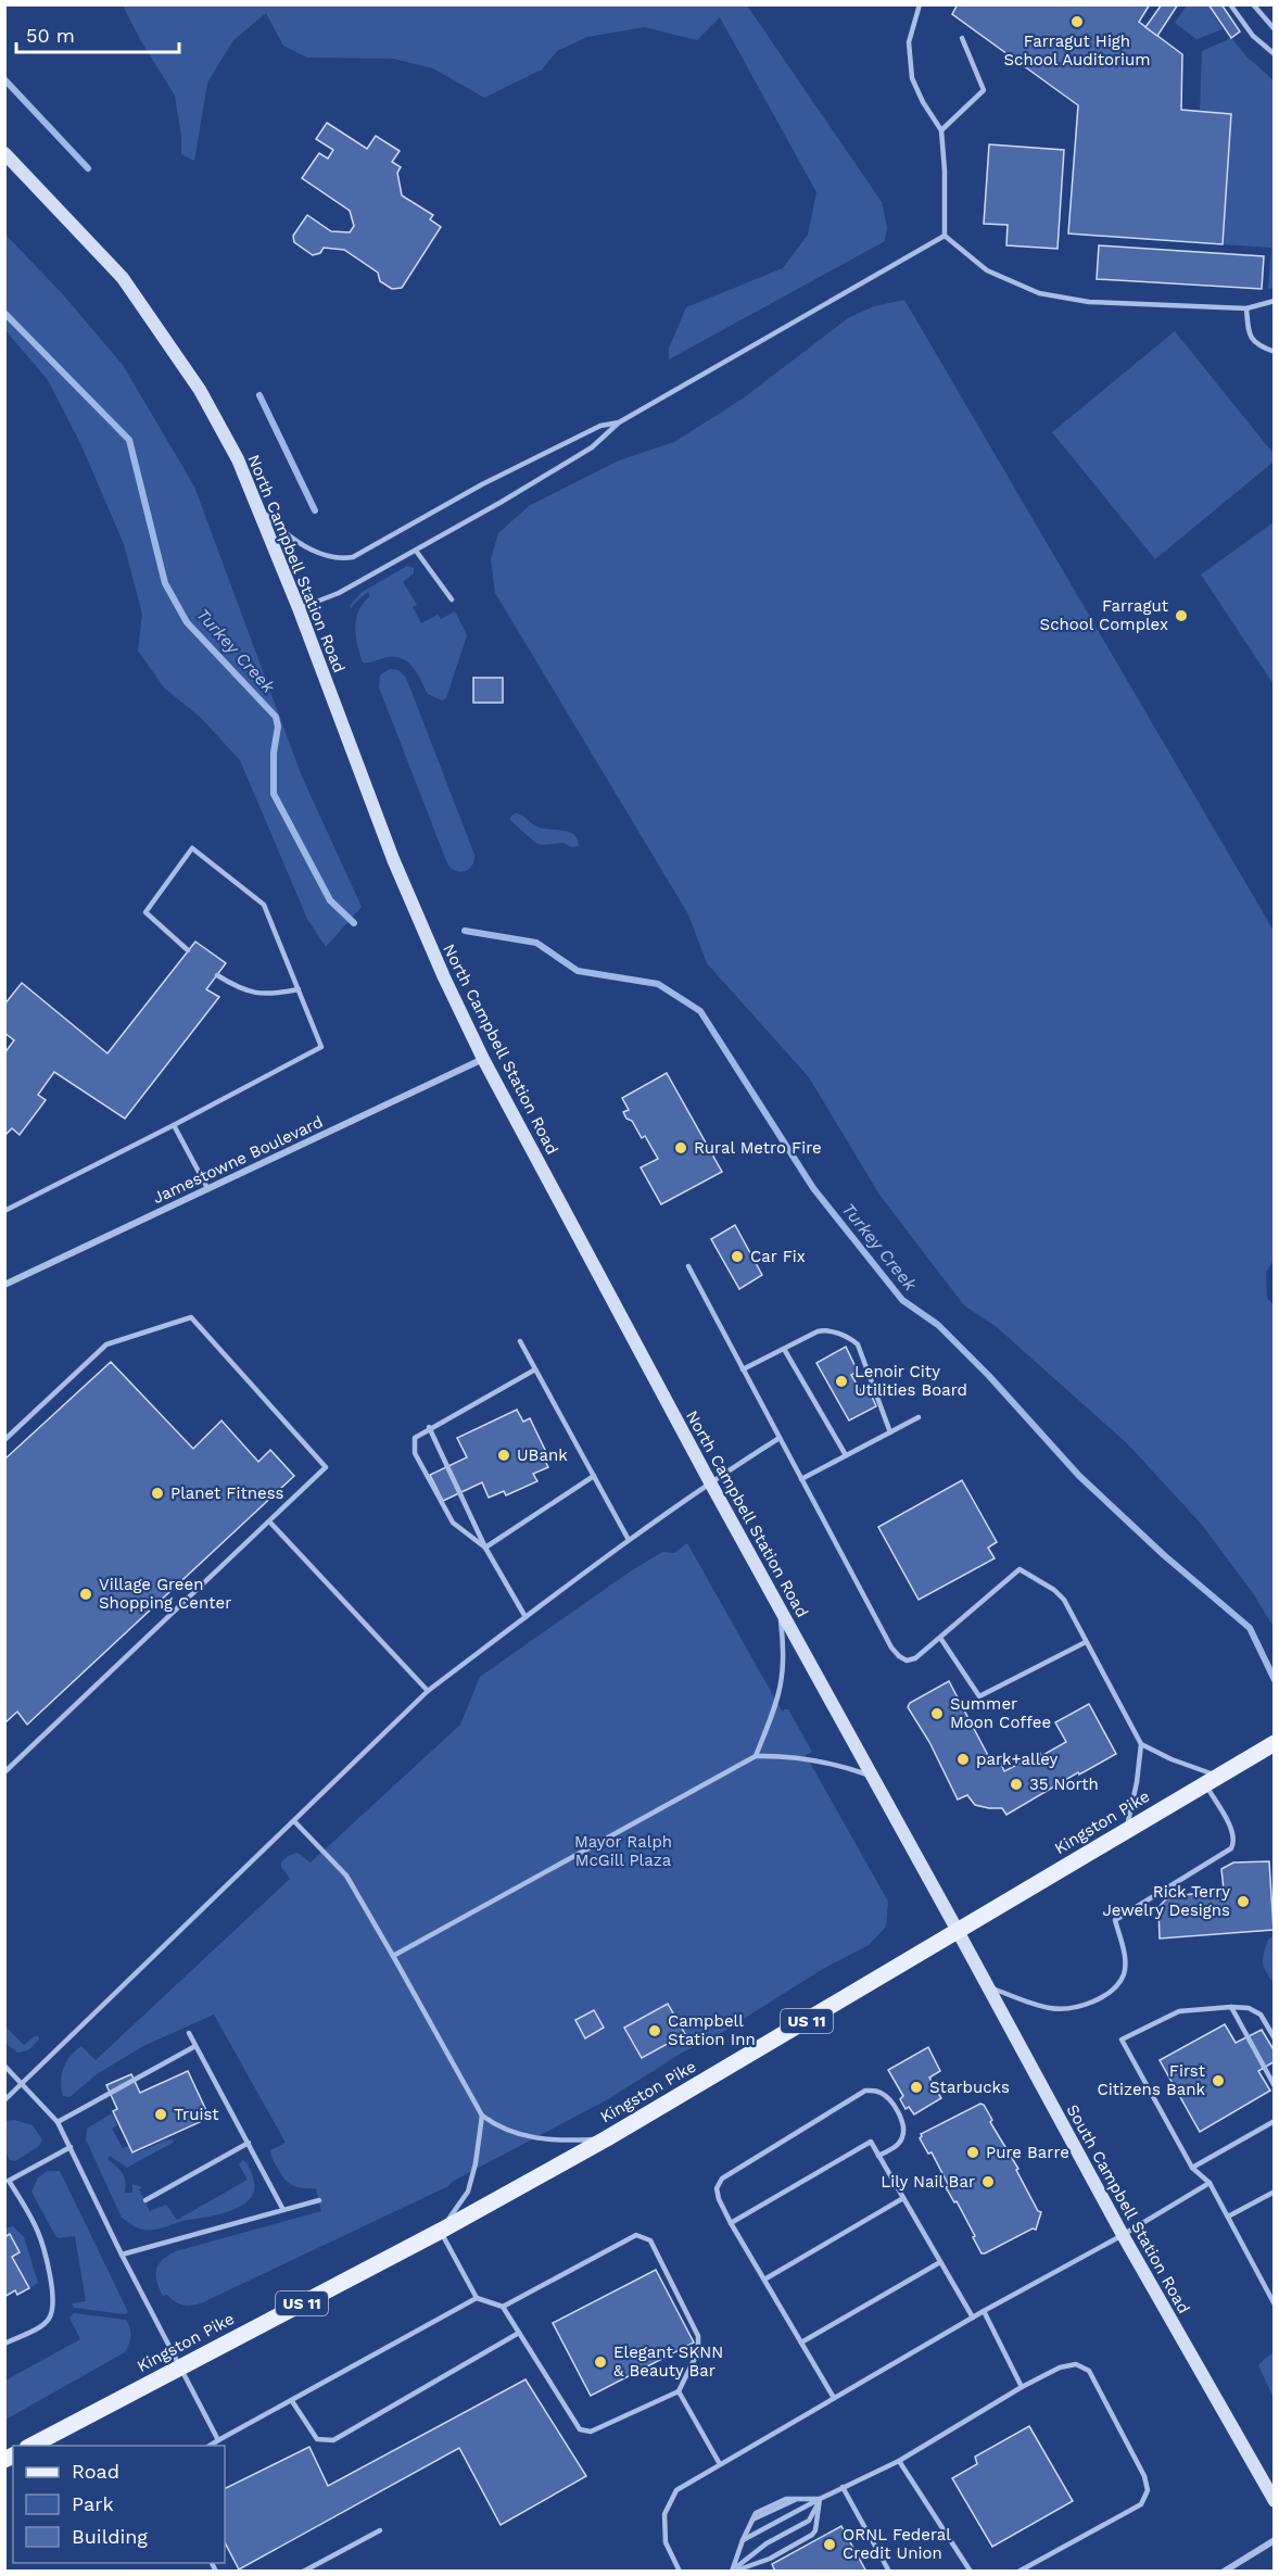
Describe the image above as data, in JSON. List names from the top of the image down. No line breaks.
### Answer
{"streets":{"main road":["North Campbell Station Road","Kingston Pike","US 11","South Campbell Station Road"],"street":["Jamestowne Boulevard"]},"crossings":[["North Campbell Station Road","Jamestowne Boulevard"],["North Campbell Station Road","Kingston Pike"],["North Campbell Station Road","South Campbell Station Road"],["Kingston Pike","South Campbell Station Road"]],"water":["Turkey Creek"],"parks":["Mayor Ralph McGill Plaza"],"places":["Farragut High School Auditorium","Farragut School Complex","Rural Metro Fire","Car Fix","Lenoir City Utilities Board","UBank","Planet Fitness","Village Green Shopping Center","Summer Moon Coffee","park+alley","35 North","Rick Terry Jewelry Designs","Campbell Station Inn","First Citizens Bank","Starbucks","Truist","Pure Barre","Lily Nail Bar","Elegant SKNN & Beauty Bar","ORNL Federal Credit Union"],"legend":["Road","Park","Building"],"scale_bar":"50 m"}
